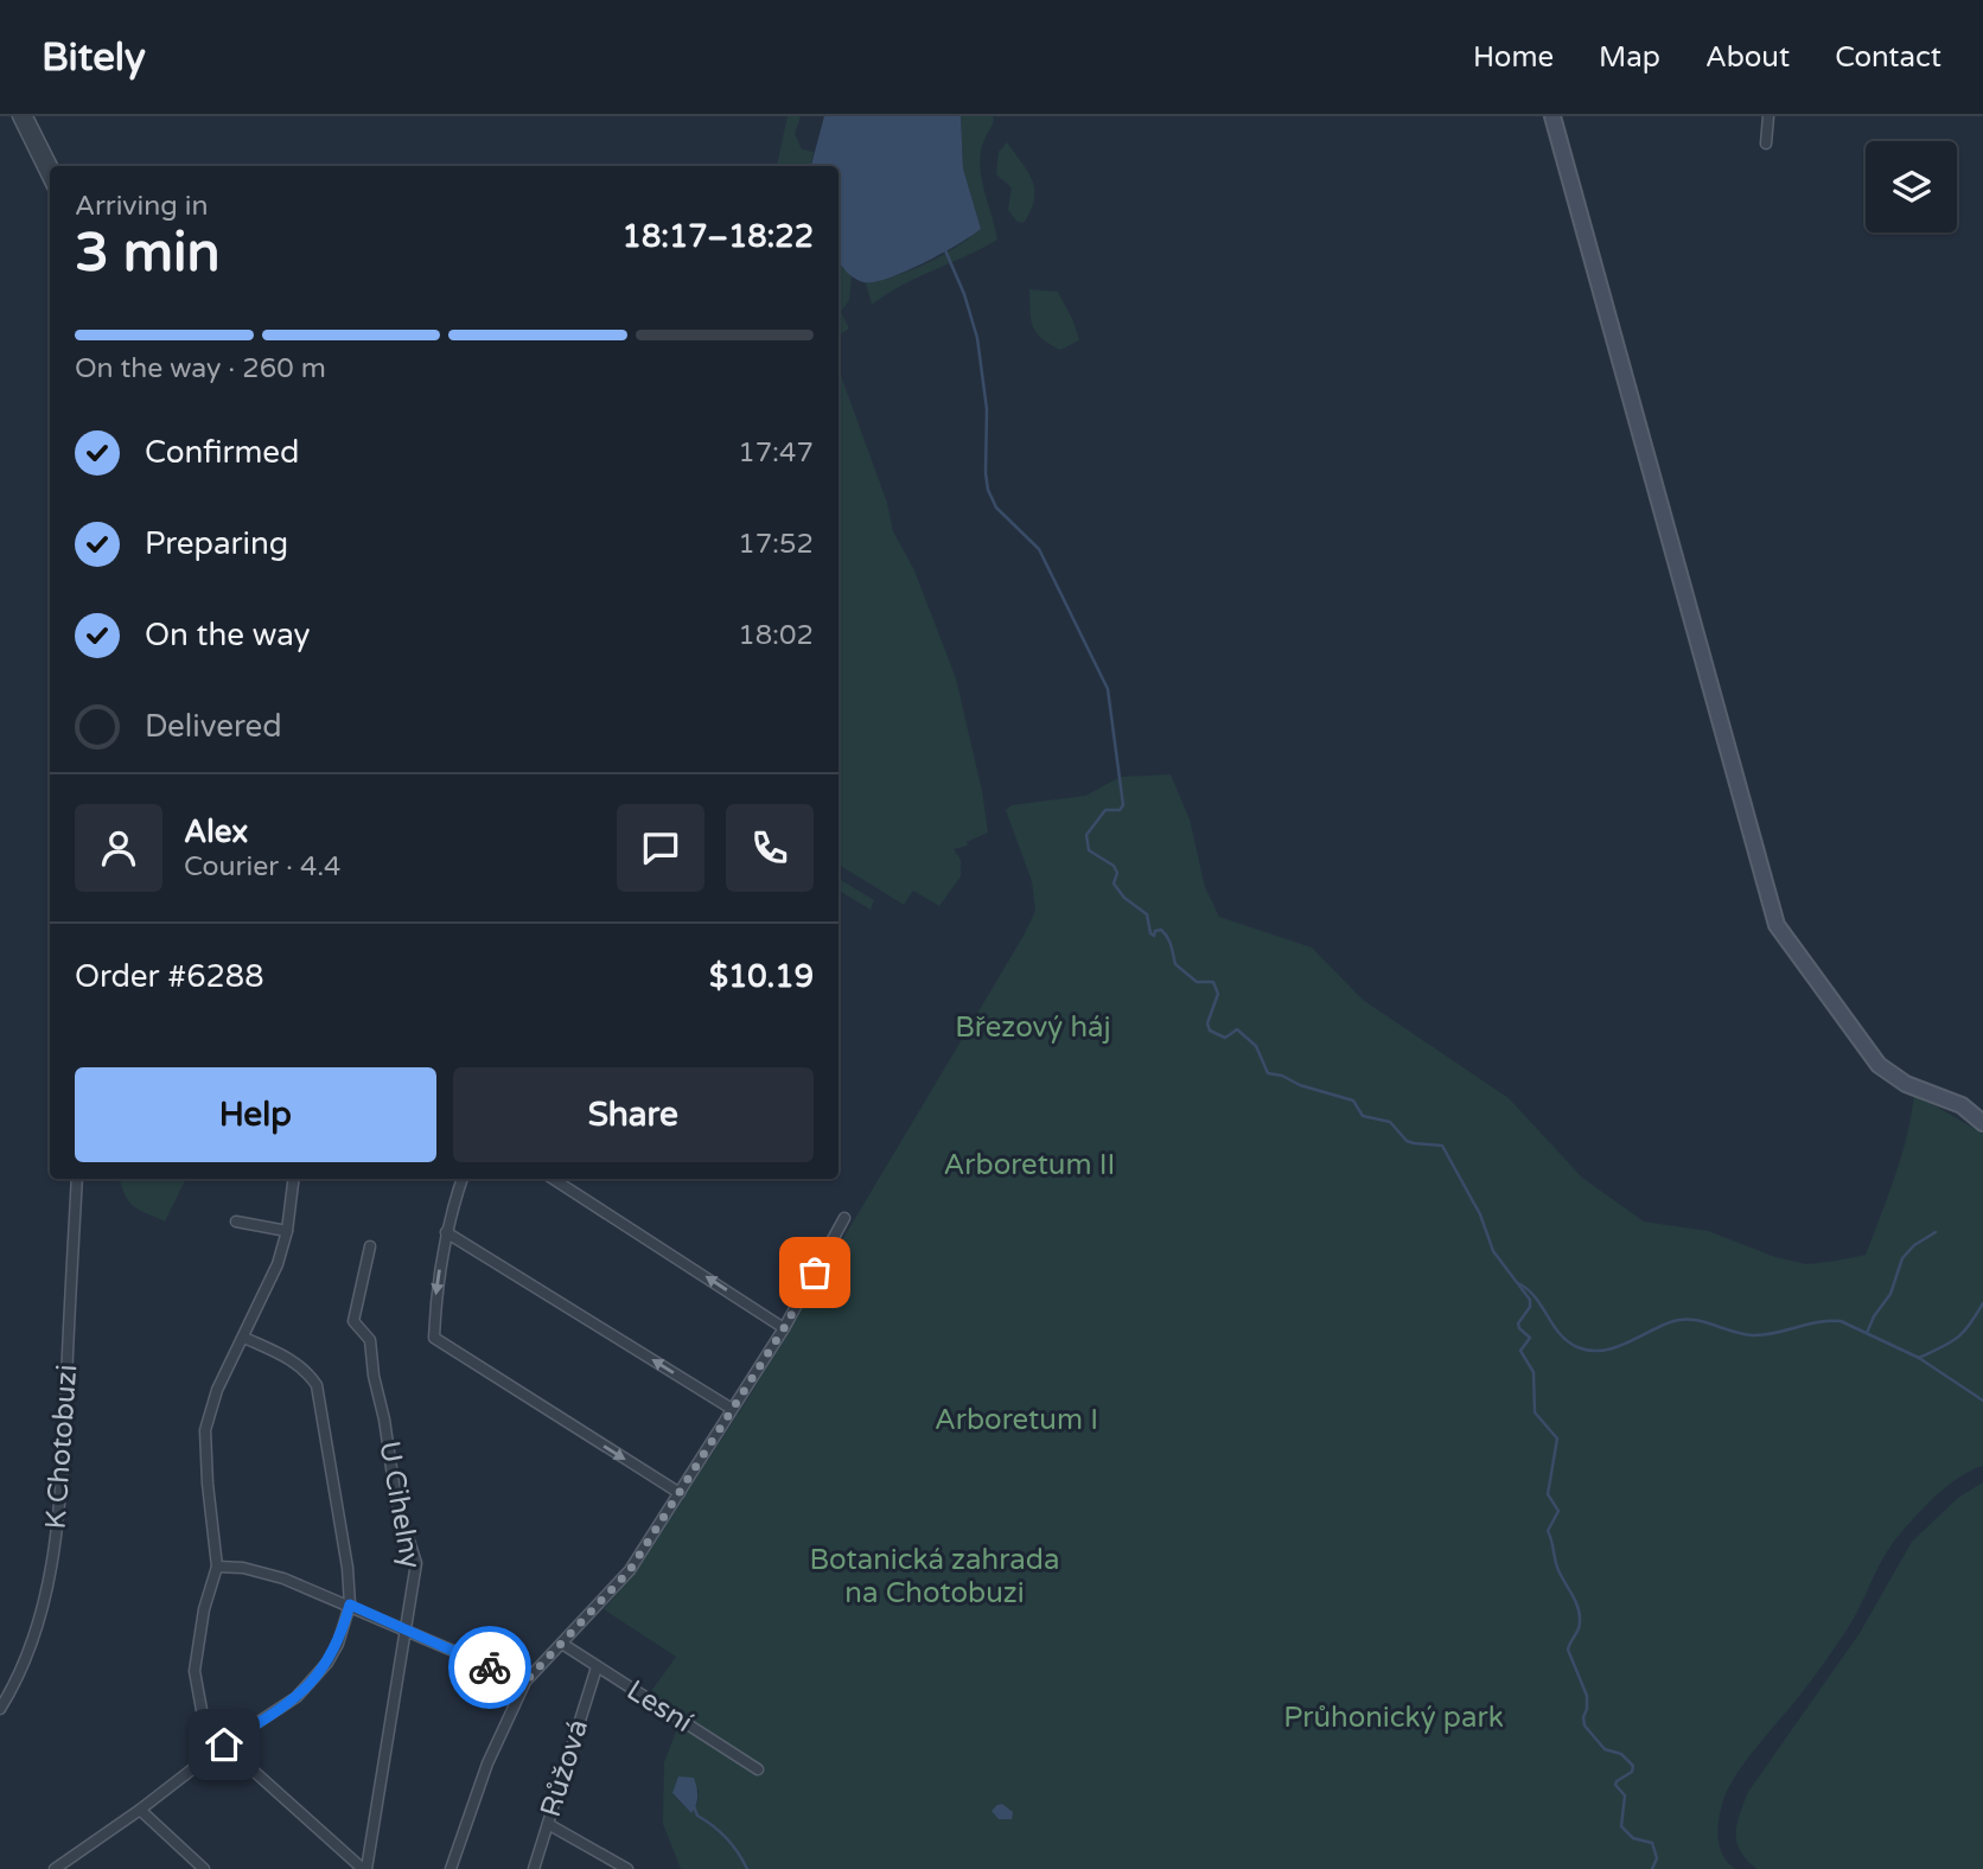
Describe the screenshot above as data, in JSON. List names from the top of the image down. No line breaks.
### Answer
{"streets":{"street":["K Chotobuzi","U Cihelny","Lesní","Růžová"]},"crossings":[["Lesní","Růžová"]],"parks":["Březový háj","Arboretum II","Arboretum I","Botanická zahrada na Chotobuzi","Průhonický park"],"page":{"header":"Bitely","nav":["Home","Map","About","Contact"],"heading":["3 min","Arriving in","18:17–18:22"],"panel":["Alex","Courier · 4.4","Order #6288","$10.19"],"bar":"On the way · 260 m","list":[["Confirmed","17:47"],["Preparing","17:52"],["On the way","18:02"],"Delivered"],"buttons":["Help","Share"]}}
